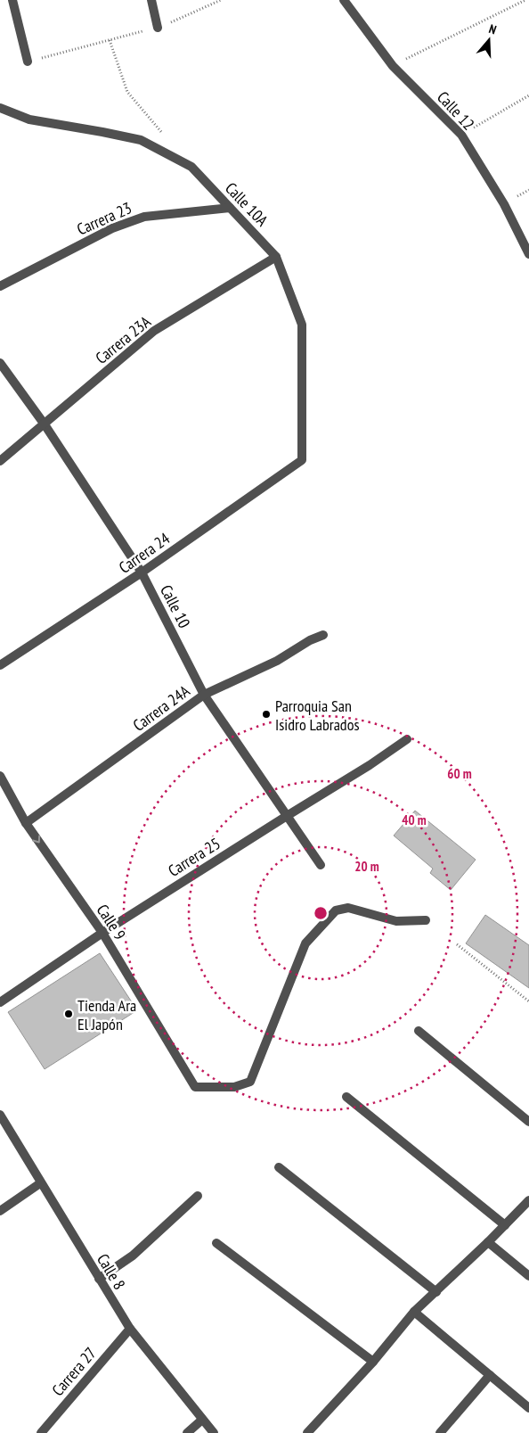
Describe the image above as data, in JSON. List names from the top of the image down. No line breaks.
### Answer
{"streets":{"street":["Calle 12","Calle 10A","Carrera 23","Carrera 23A","Carrera 24","Calle 10","Carrera 24A","Carrera 25","Calle 9","Calle 8","Carrera 27"]},"crossings":[["Calle 10A","Carrera 23"],["Calle 10A","Carrera 23A"],["Calle 10A","Carrera 24"],["Carrera 23A","Calle 10"],["Carrera 24","Calle 10"],["Calle 10","Carrera 24A"],["Calle 10","Carrera 25"],["Carrera 24A","Calle 9"],["Carrera 25","Calle 9"],["Calle 8","Carrera 27"]],"places":["Parroquia San Isidro Labrados","Tienda Ara El Japón"],"north":"top","rings":["60 m","40 m","20 m"]}
